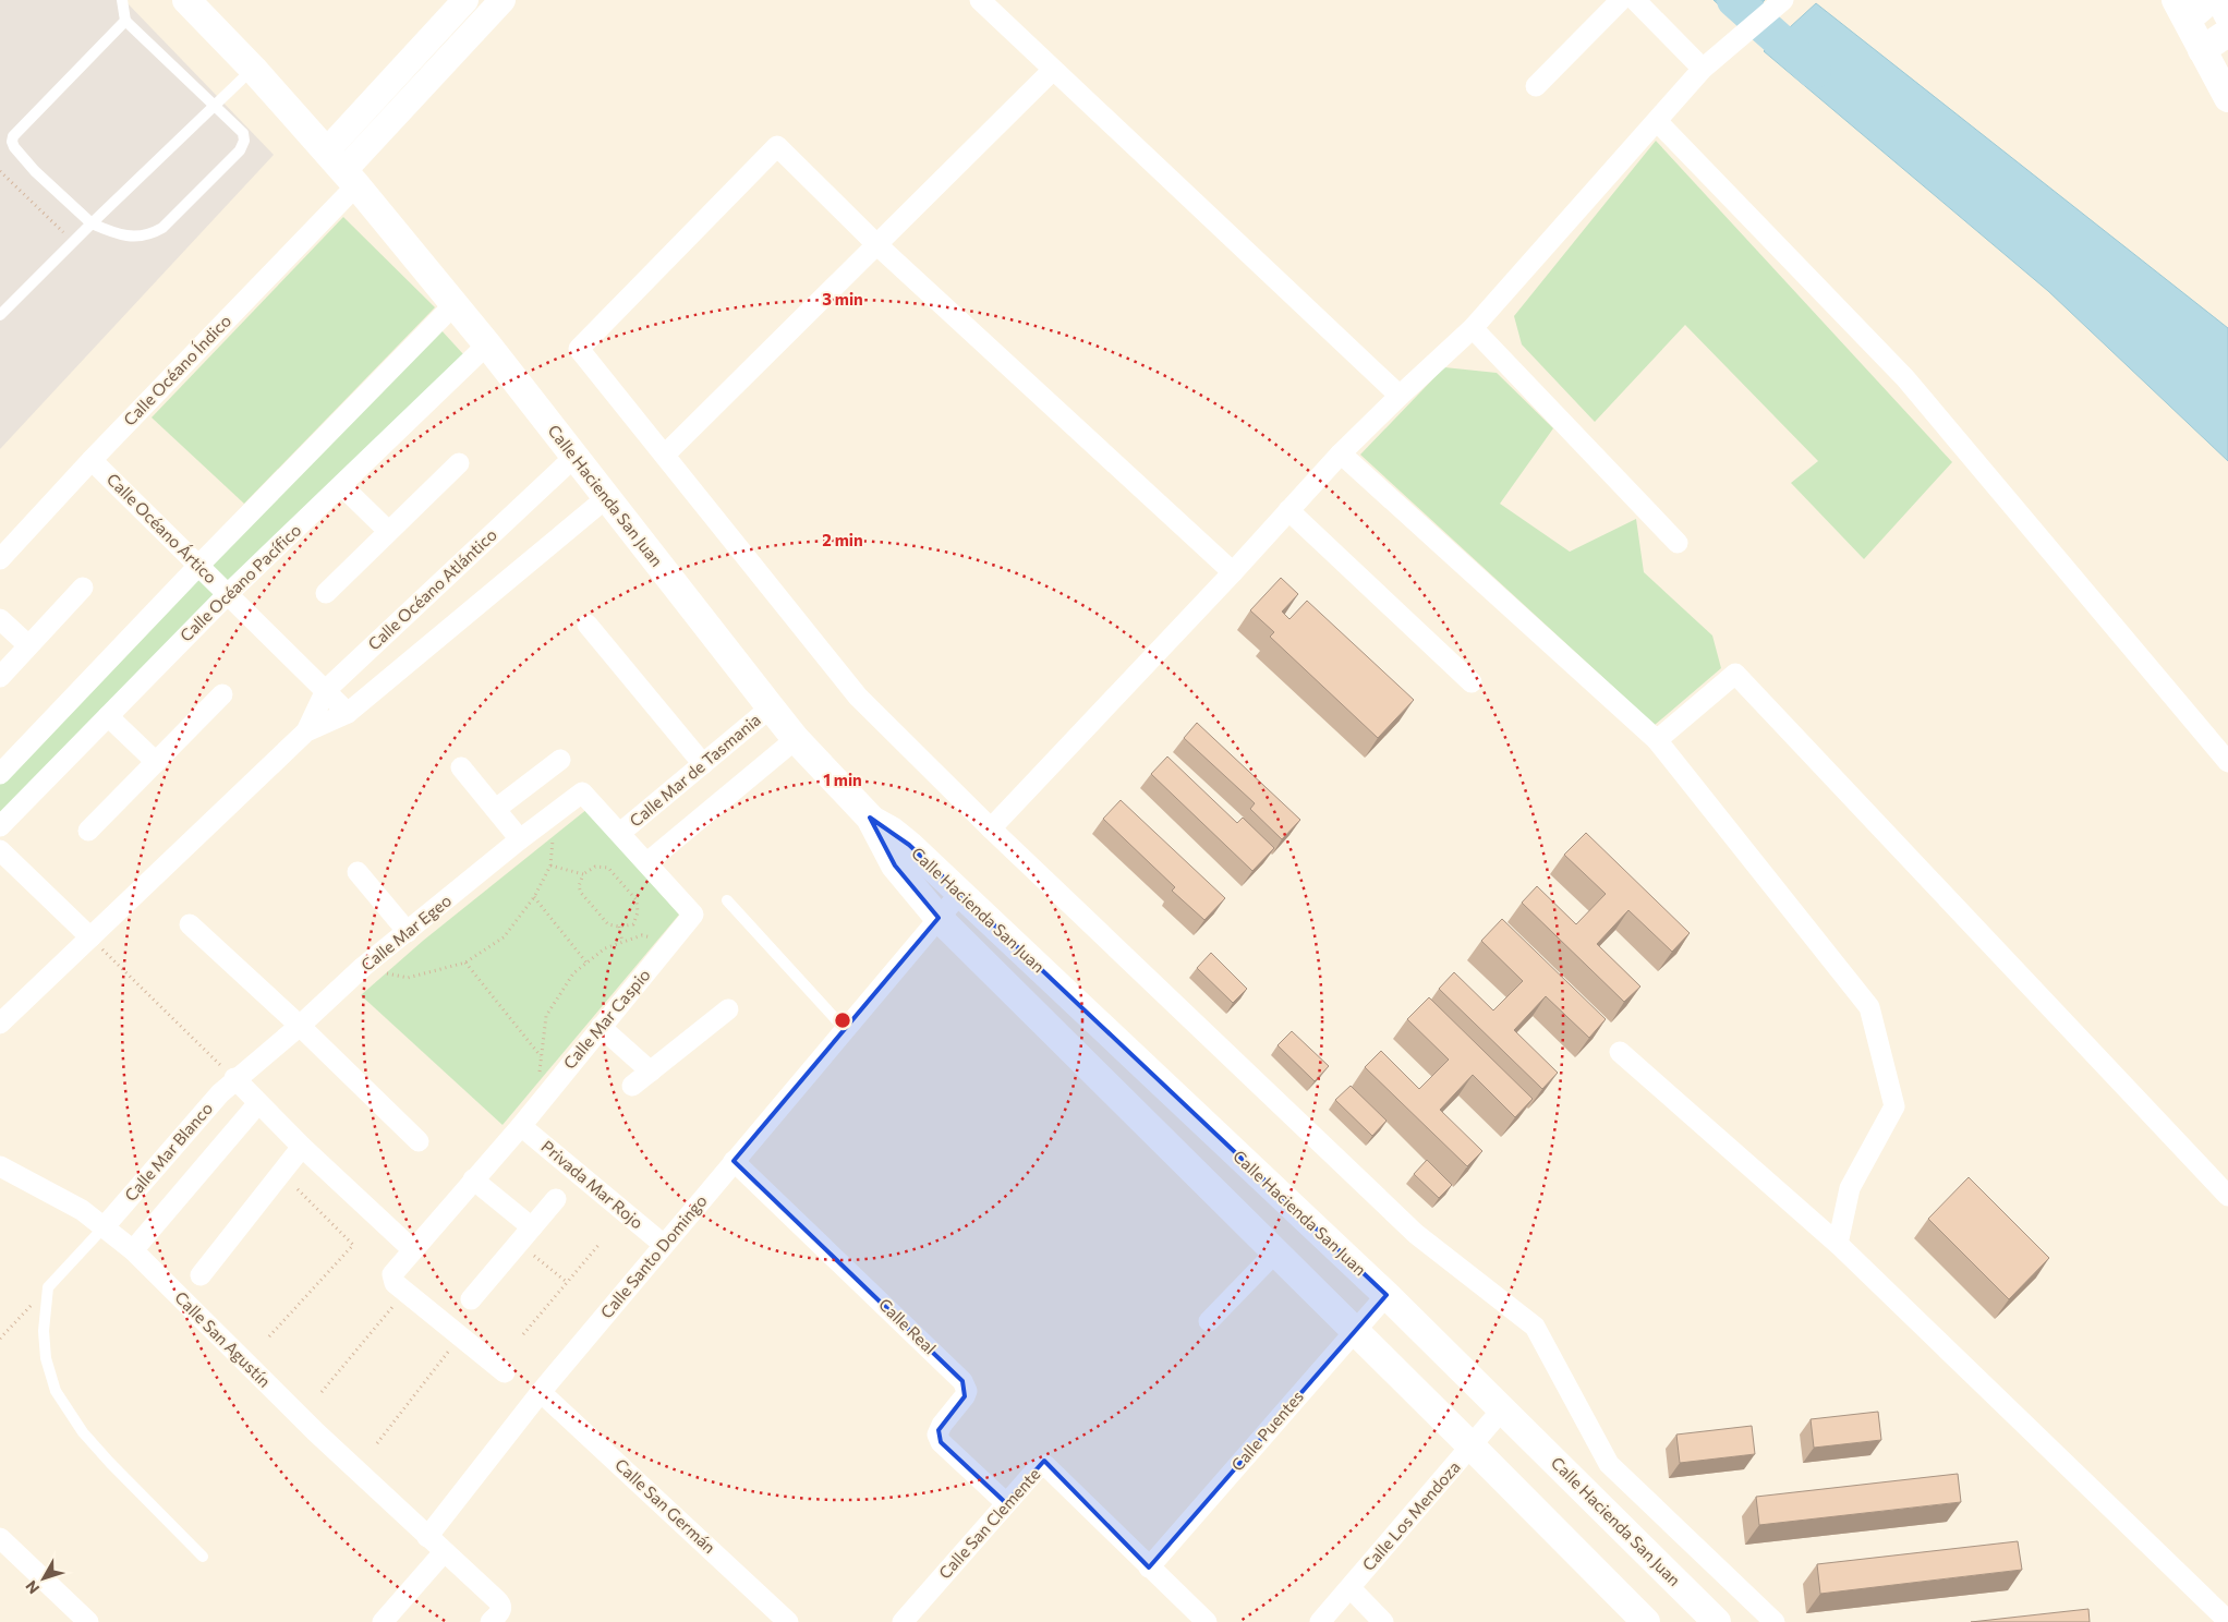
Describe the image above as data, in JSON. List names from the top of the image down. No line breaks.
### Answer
{"streets":{"main road":["Calle Hacienda San Juan"],"street":["Calle Océano Índico","Calle Océano Ártico","Calle Océano Pacífico","Calle Océano Atlántico","Calle Mar de Tasmania","Calle Mar Egeo","Calle Mar Caspio","Calle Mar Blanco","Privada Mar Rojo","Calle Santo Domingo","Calle Real","Calle San Agustín","Calle Puentes","Calle San Germán","Calle Los Mendoza","Calle San Clemente"]},"crossings":[["Calle Océano Índico","Calle Hacienda San Juan"],["Calle Océano Índico","Calle Océano Ártico"],["Calle Hacienda San Juan","Calle Océano Pacífico"],["Calle Hacienda San Juan","Calle Océano Atlántico"],["Calle Hacienda San Juan","Calle Mar de Tasmania"],["Calle Hacienda San Juan","Calle Santo Domingo"],["Calle Hacienda San Juan","Calle Puentes"],["Calle Hacienda San Juan","Calle Los Mendoza"],["Calle Océano Ártico","Calle Océano Pacífico"],["Calle Océano Ártico","Calle Océano Atlántico"],["Calle Mar de Tasmania","Calle Mar Caspio"],["Calle Mar Egeo","Calle Mar Caspio"],["Calle Mar Egeo","Calle Mar Blanco"],["Calle Mar Caspio","Privada Mar Rojo"],["Calle Mar Blanco","Calle San Agustín"],["Privada Mar Rojo","Calle Santo Domingo"],["Calle Santo Domingo","Calle Real"],["Calle Santo Domingo","Calle San Agustín"],["Calle Santo Domingo","Calle San Germán"],["Calle Real","Calle San Clemente"],["Calle Puentes","Calle San Clemente"]],"north":"bottom left","rings":["3 min","2 min","1 min"]}
